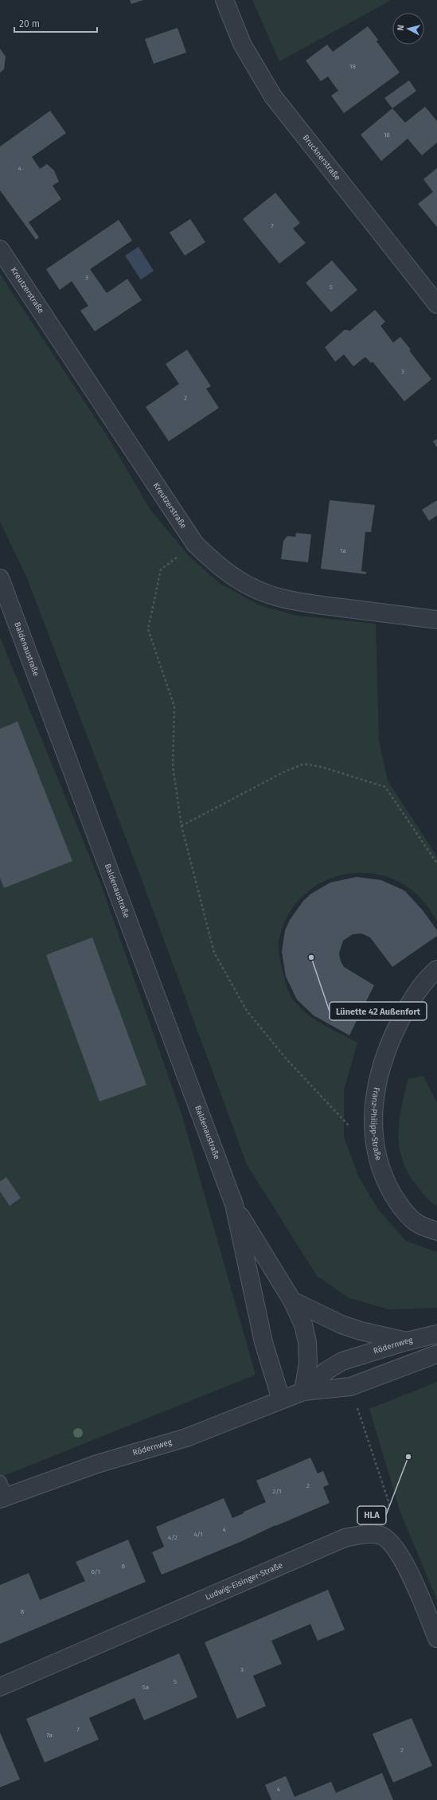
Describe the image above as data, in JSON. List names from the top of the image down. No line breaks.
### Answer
{"streets":{"street":["Brucknerstraße","Kreutzerstraße","Baldenaustraße","Franz-Philipp-Straße","Rödernweg","Ludwig-Eisinger-Straße"]},"crossings":[["Baldenaustraße","Rödernweg"]],"places":["Lünette 42 Außenfort","HLA"],"house_numbers":["18","16","4","7","3","5","3","2","1a","2","2/1","4","4/1","4/2","6","6/1","8","3","5","5a","7","7a","2","4"],"scale_bar":"20 m","north":"left"}
